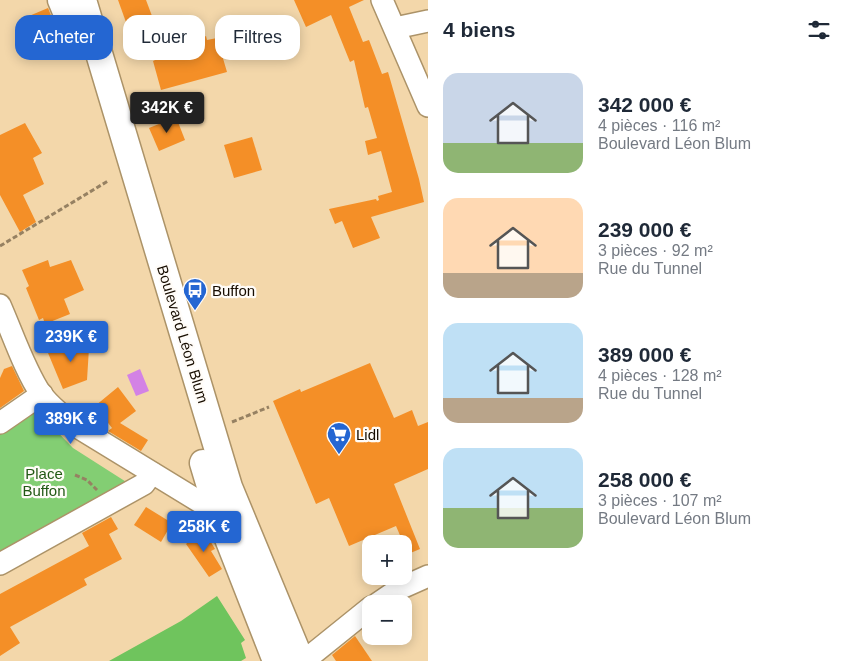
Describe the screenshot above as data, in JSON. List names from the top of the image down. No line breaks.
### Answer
{"streets":{"main road":["Boulevard Léon Blum"]},"parks":["Place Buffon"],"places":{"bus stop":["Buffon"],"supermarket":["Lidl"]},"page":{"heading":"4 biens","chip":["Acheter","Louer","Filtres"],"list":[{"name":"342 000 €","note":"4 pièces · 116 m² · Boulevard Léon Blum"},{"name":"239 000 €","note":"3 pièces · 92 m² · Rue du Tunnel"},{"name":"389 000 €","note":"4 pièces · 128 m² · Rue du Tunnel"},{"name":"258 000 €","note":"3 pièces · 107 m² · Boulevard Léon Blum"}],"price":["342K €","239K €","389K €","258K €"],"map_buttons":["+","−"]}}
